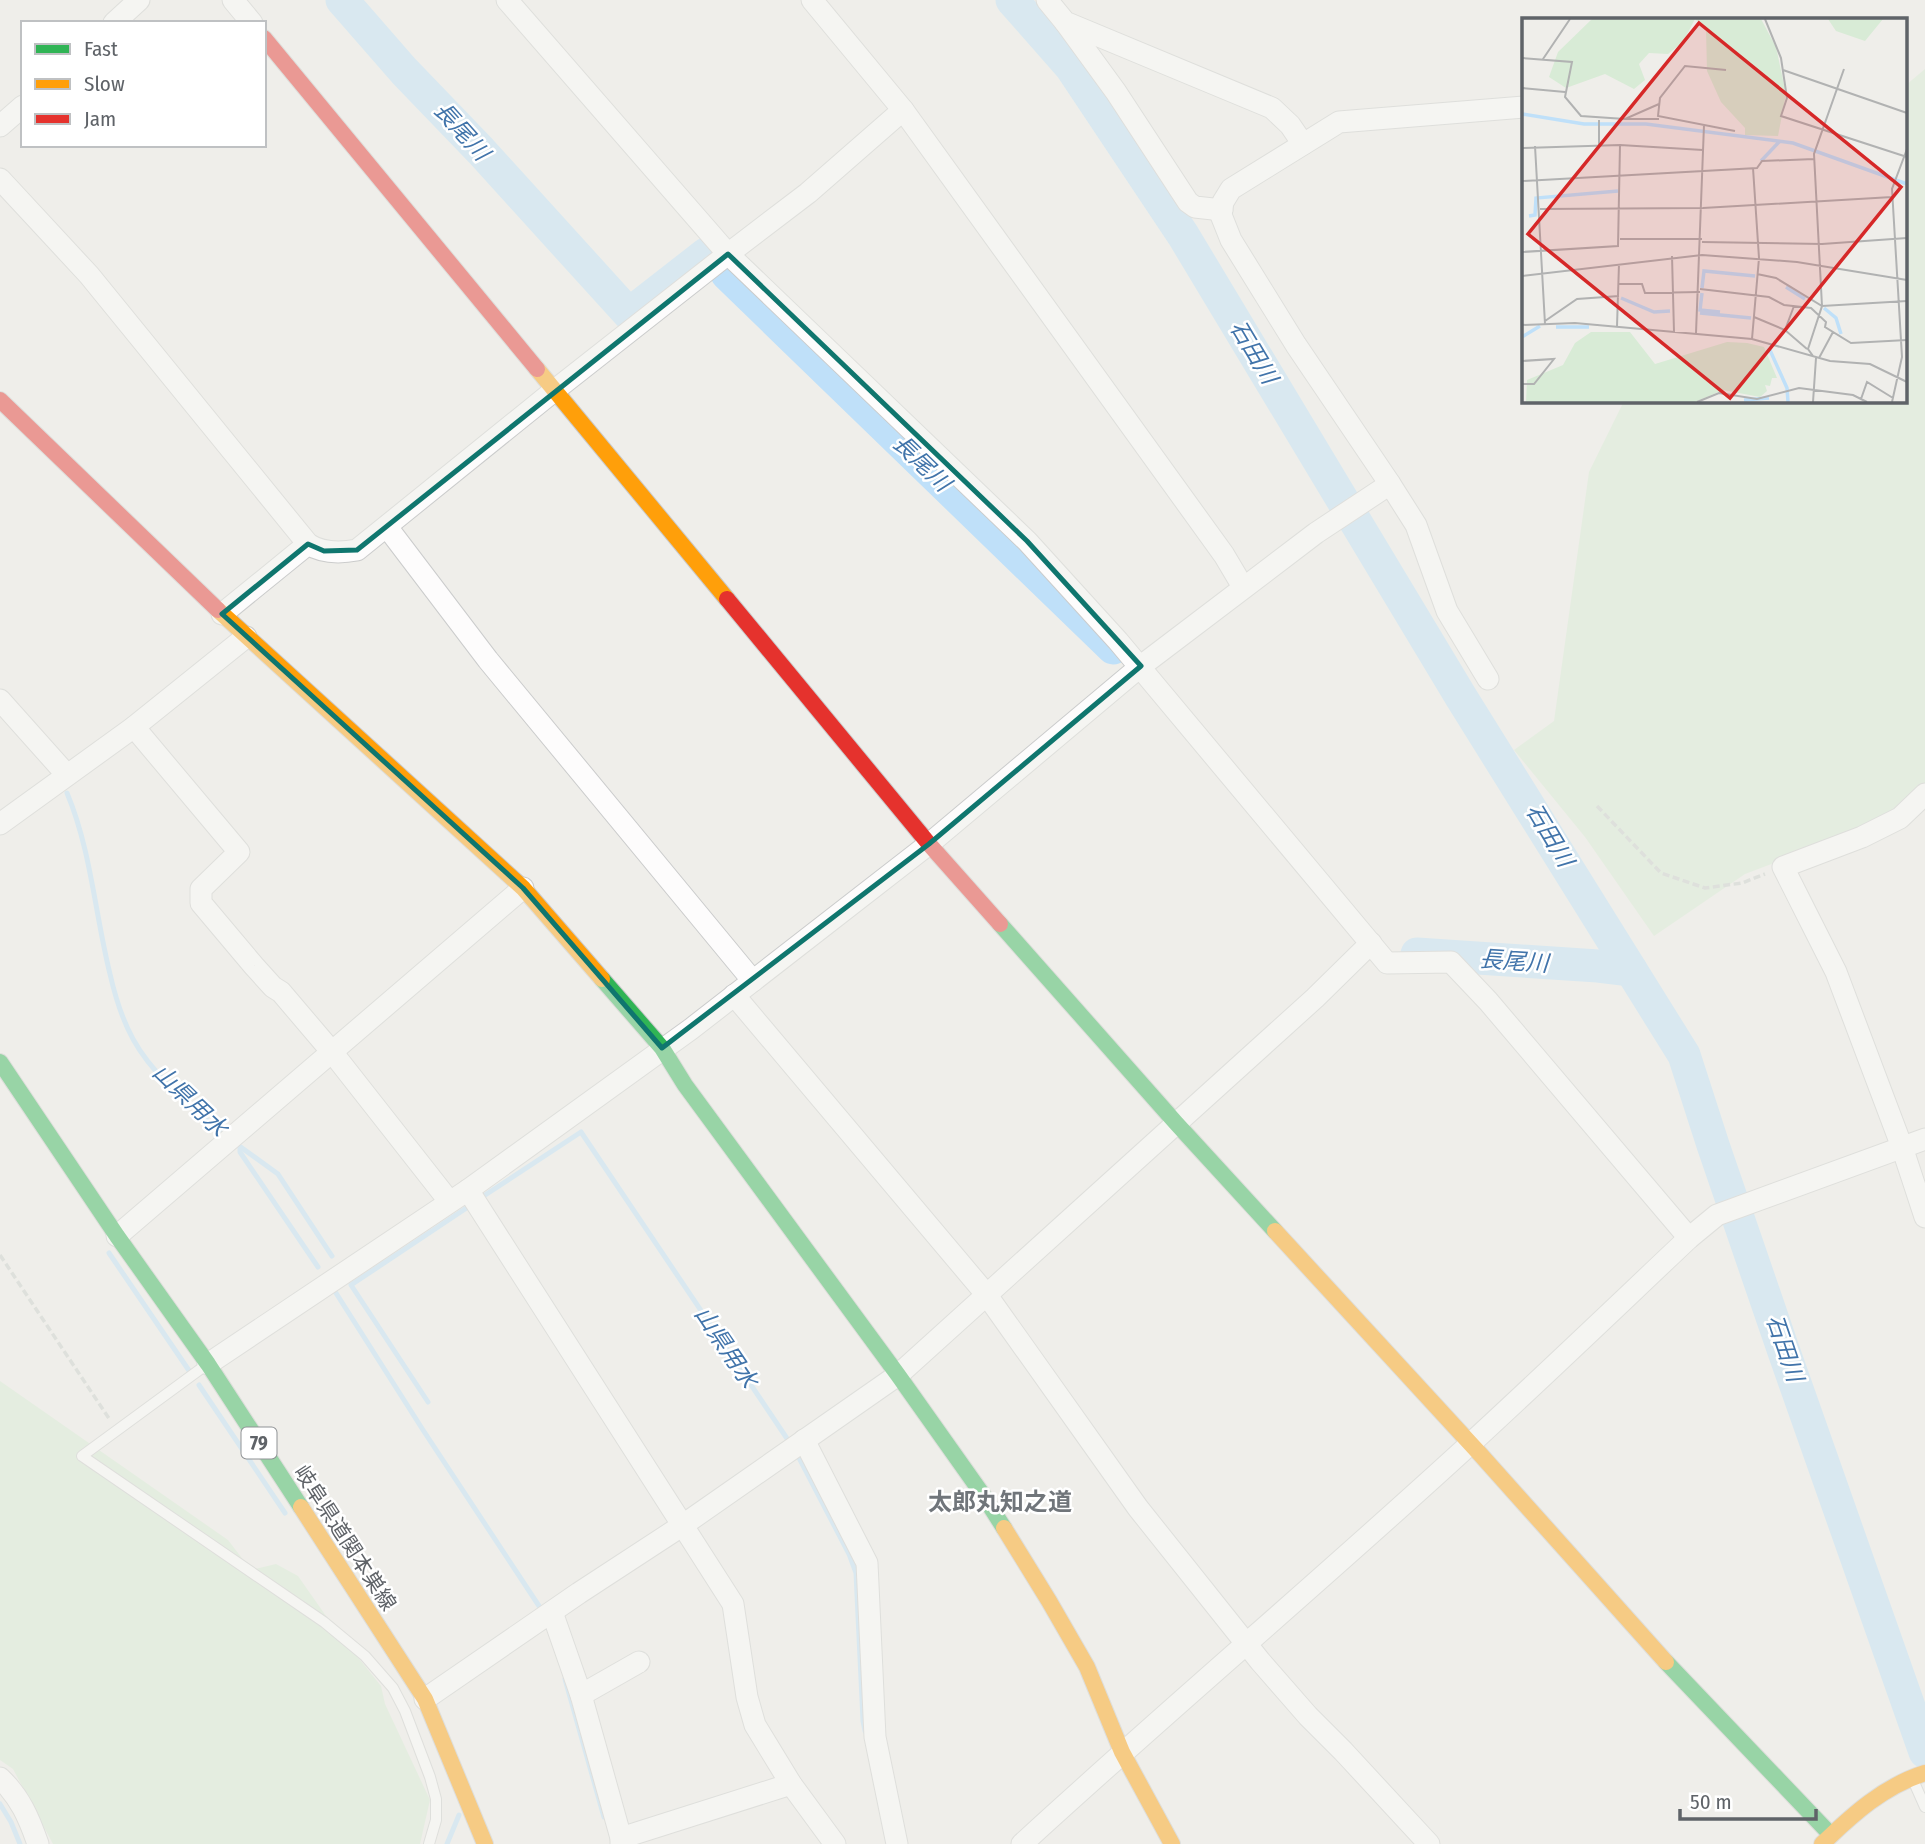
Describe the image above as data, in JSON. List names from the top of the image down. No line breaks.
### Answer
{"streets":{"street":["79","岐阜県道関本巣線"]},"districts":["太郎丸知之道"],"water":["長尾川","石田川","山県用水"],"legend":["Fast","Slow","Jam"],"scale_bar":"50 m"}
